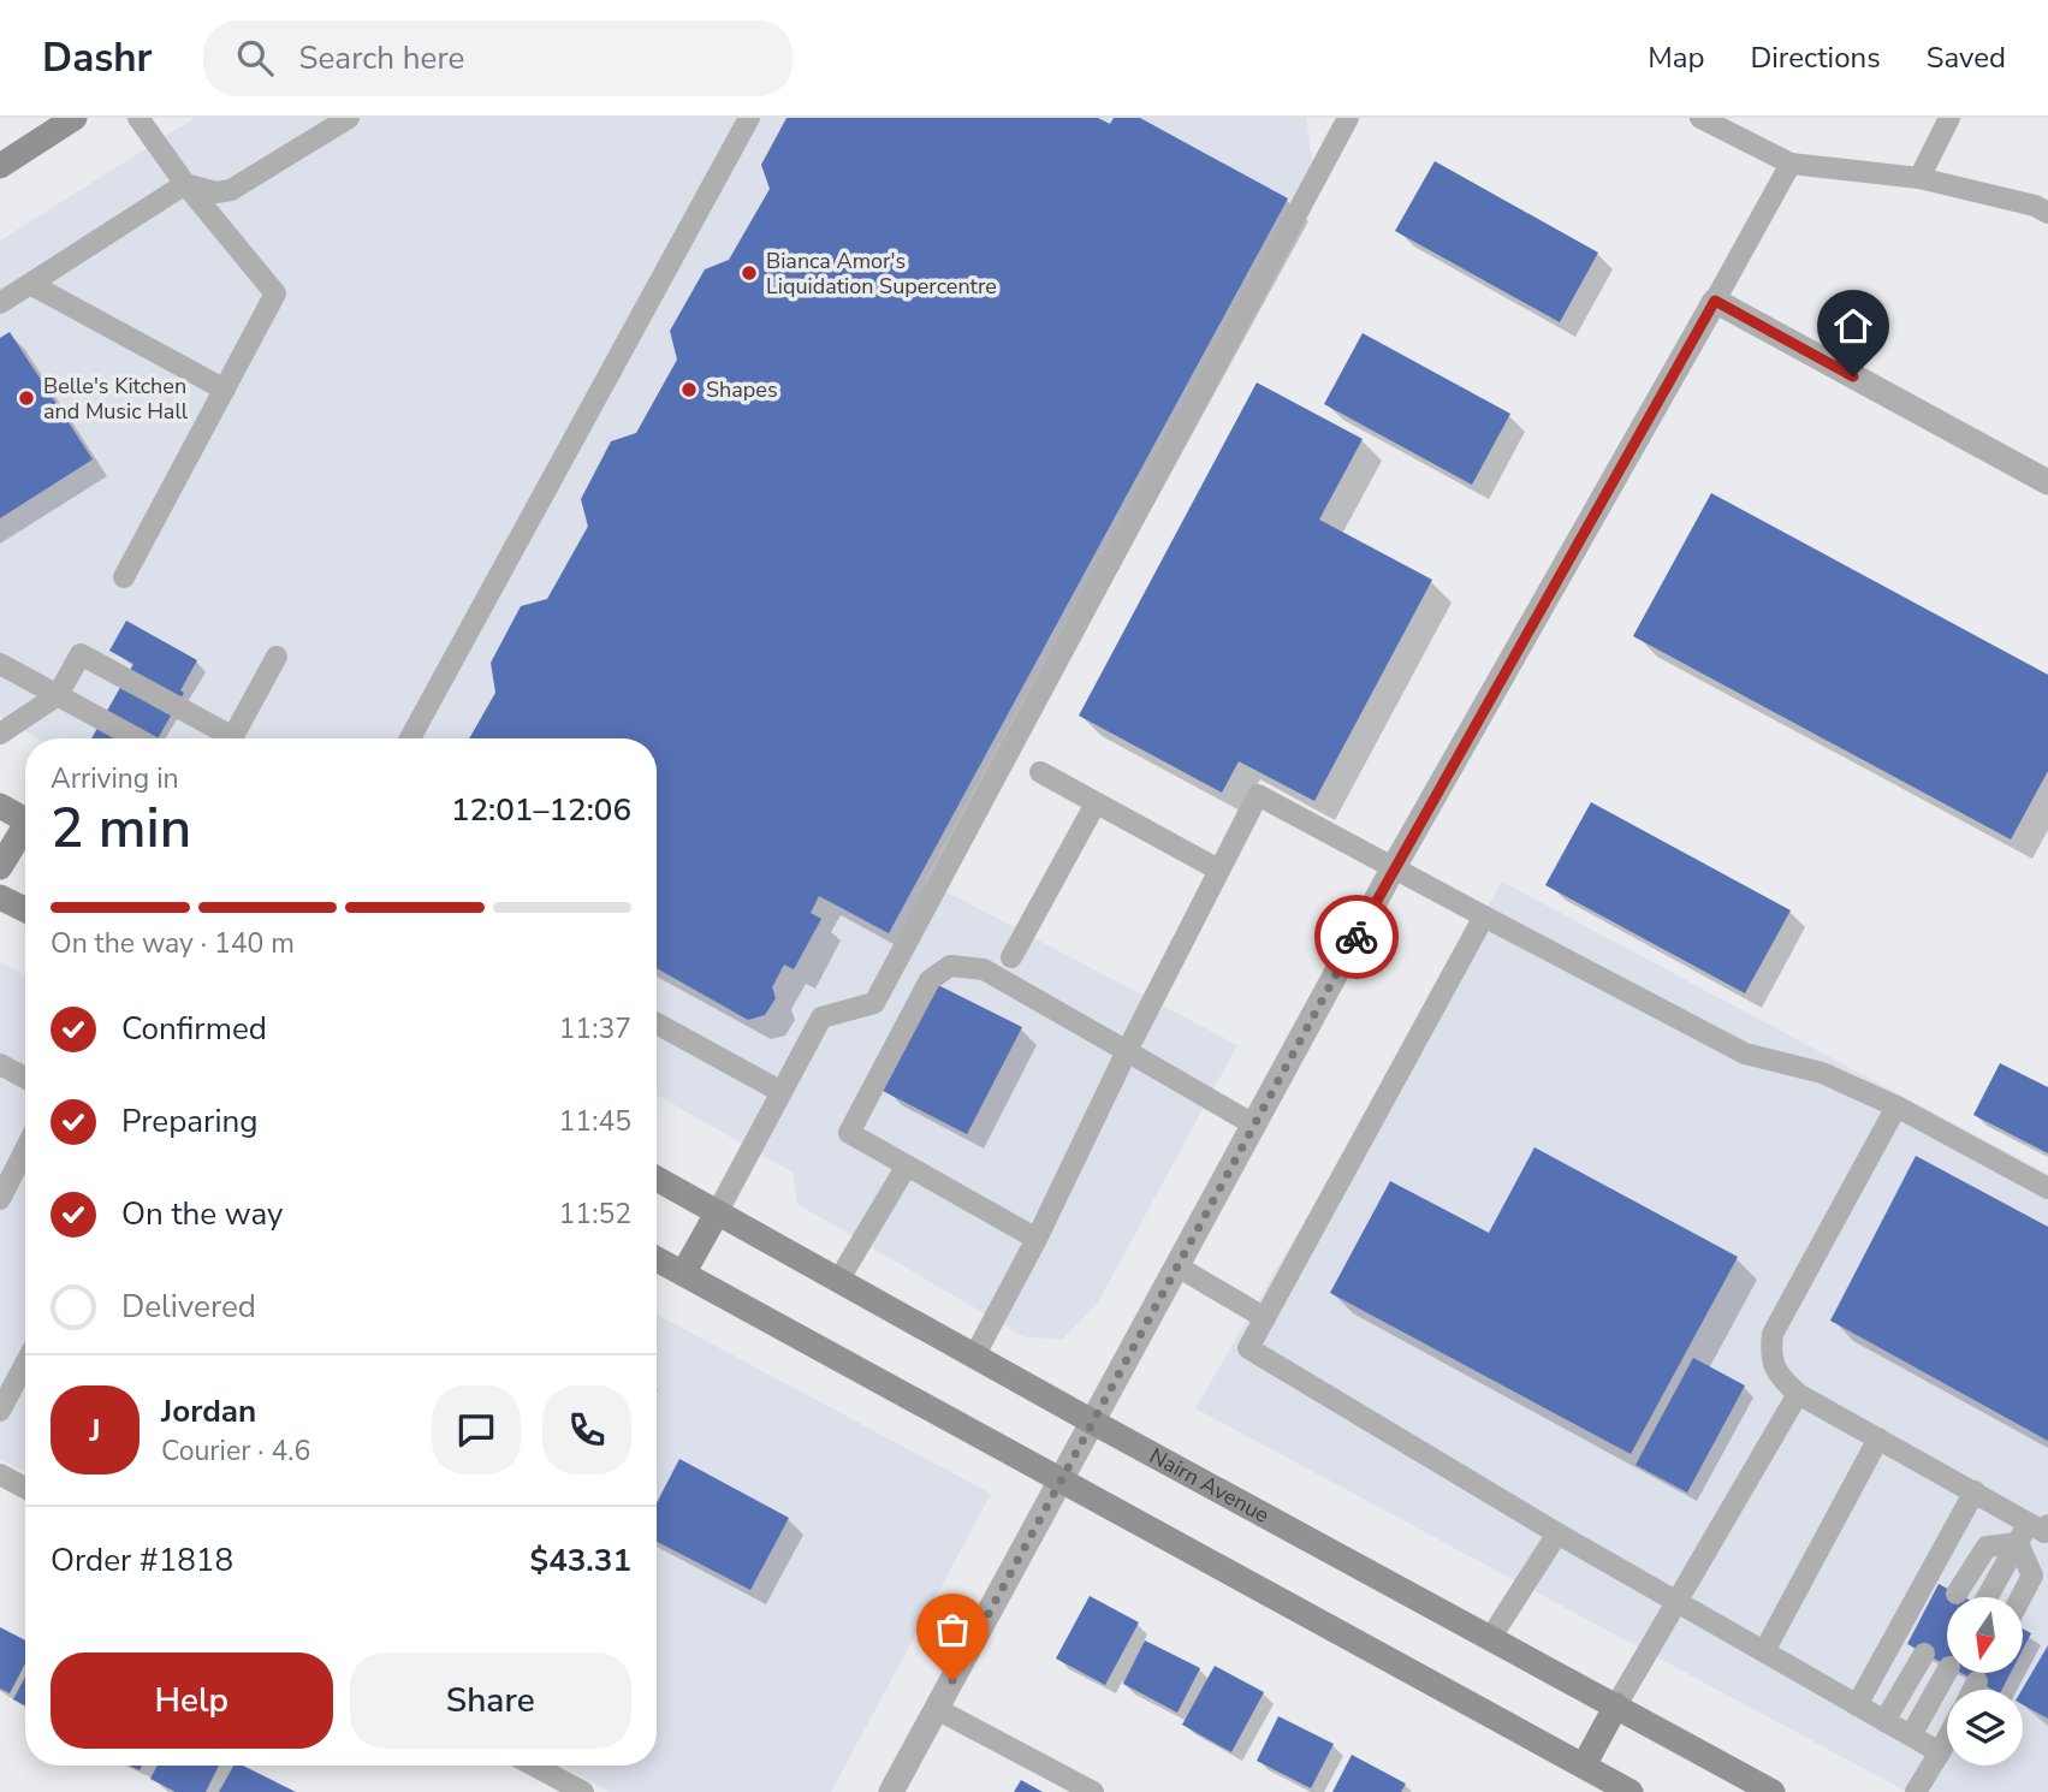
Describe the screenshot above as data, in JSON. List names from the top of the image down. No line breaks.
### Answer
{"streets":{"main road":["Nairn Avenue"]},"places":["Bianca Amor's Liquidation Supercentre","Shapes","Belle's Kitchen and Music Hall"],"north":"bottom","page":{"header":"Dashr","search":"Search here","nav":["Map","Directions","Saved"],"heading":["2 min","Arriving in","12:01–12:06"],"panel":["Jordan","Courier · 4.6","Order #1818","$43.31"],"bar":"On the way · 140 m","list":[["Confirmed","11:37"],["Preparing","11:45"],["On the way","11:52"],"Delivered"],"round":"J","buttons":["Help","Share"]}}
